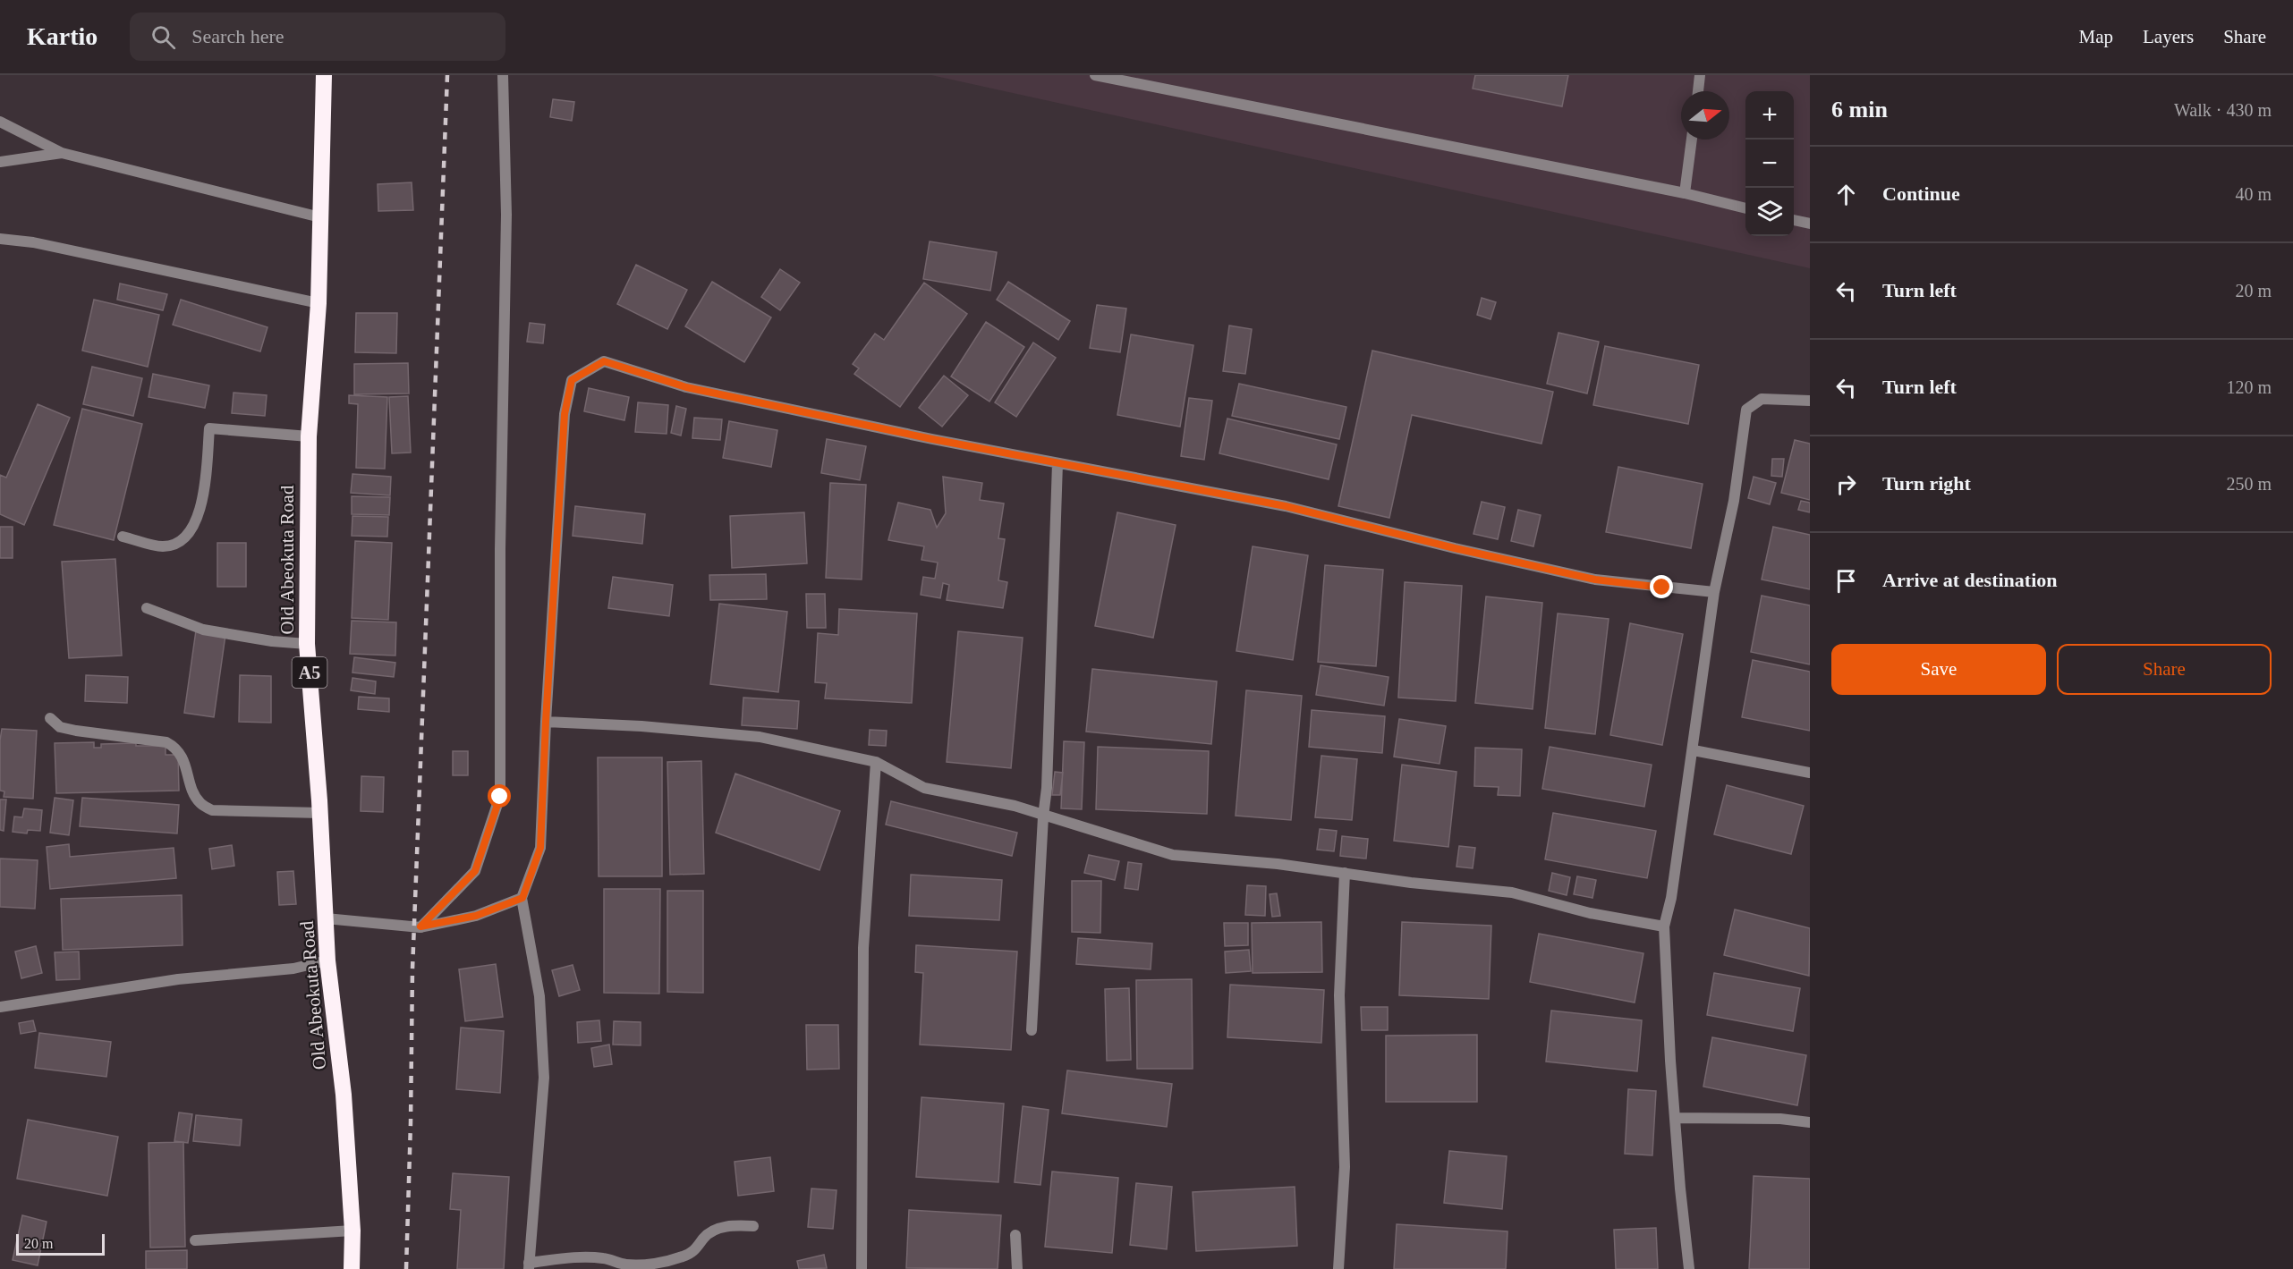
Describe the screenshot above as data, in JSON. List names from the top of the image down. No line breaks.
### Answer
{"streets":{"highway":["Old Abeokuta Road","A5"]},"scale_bar":"20 m","north":"right","page":{"header":"Kartio","search":"Search here","nav":["Map","Layers","Share"],"heading":["6 min","Walk · 430 m"],"map_buttons":["+","−"],"list":[["Continue","40 m"],["Turn left","20 m"],["Turn left","120 m"],["Turn right","250 m"],"Arrive at destination"],"buttons":["Save","Share"],"scale":"20 m"}}
